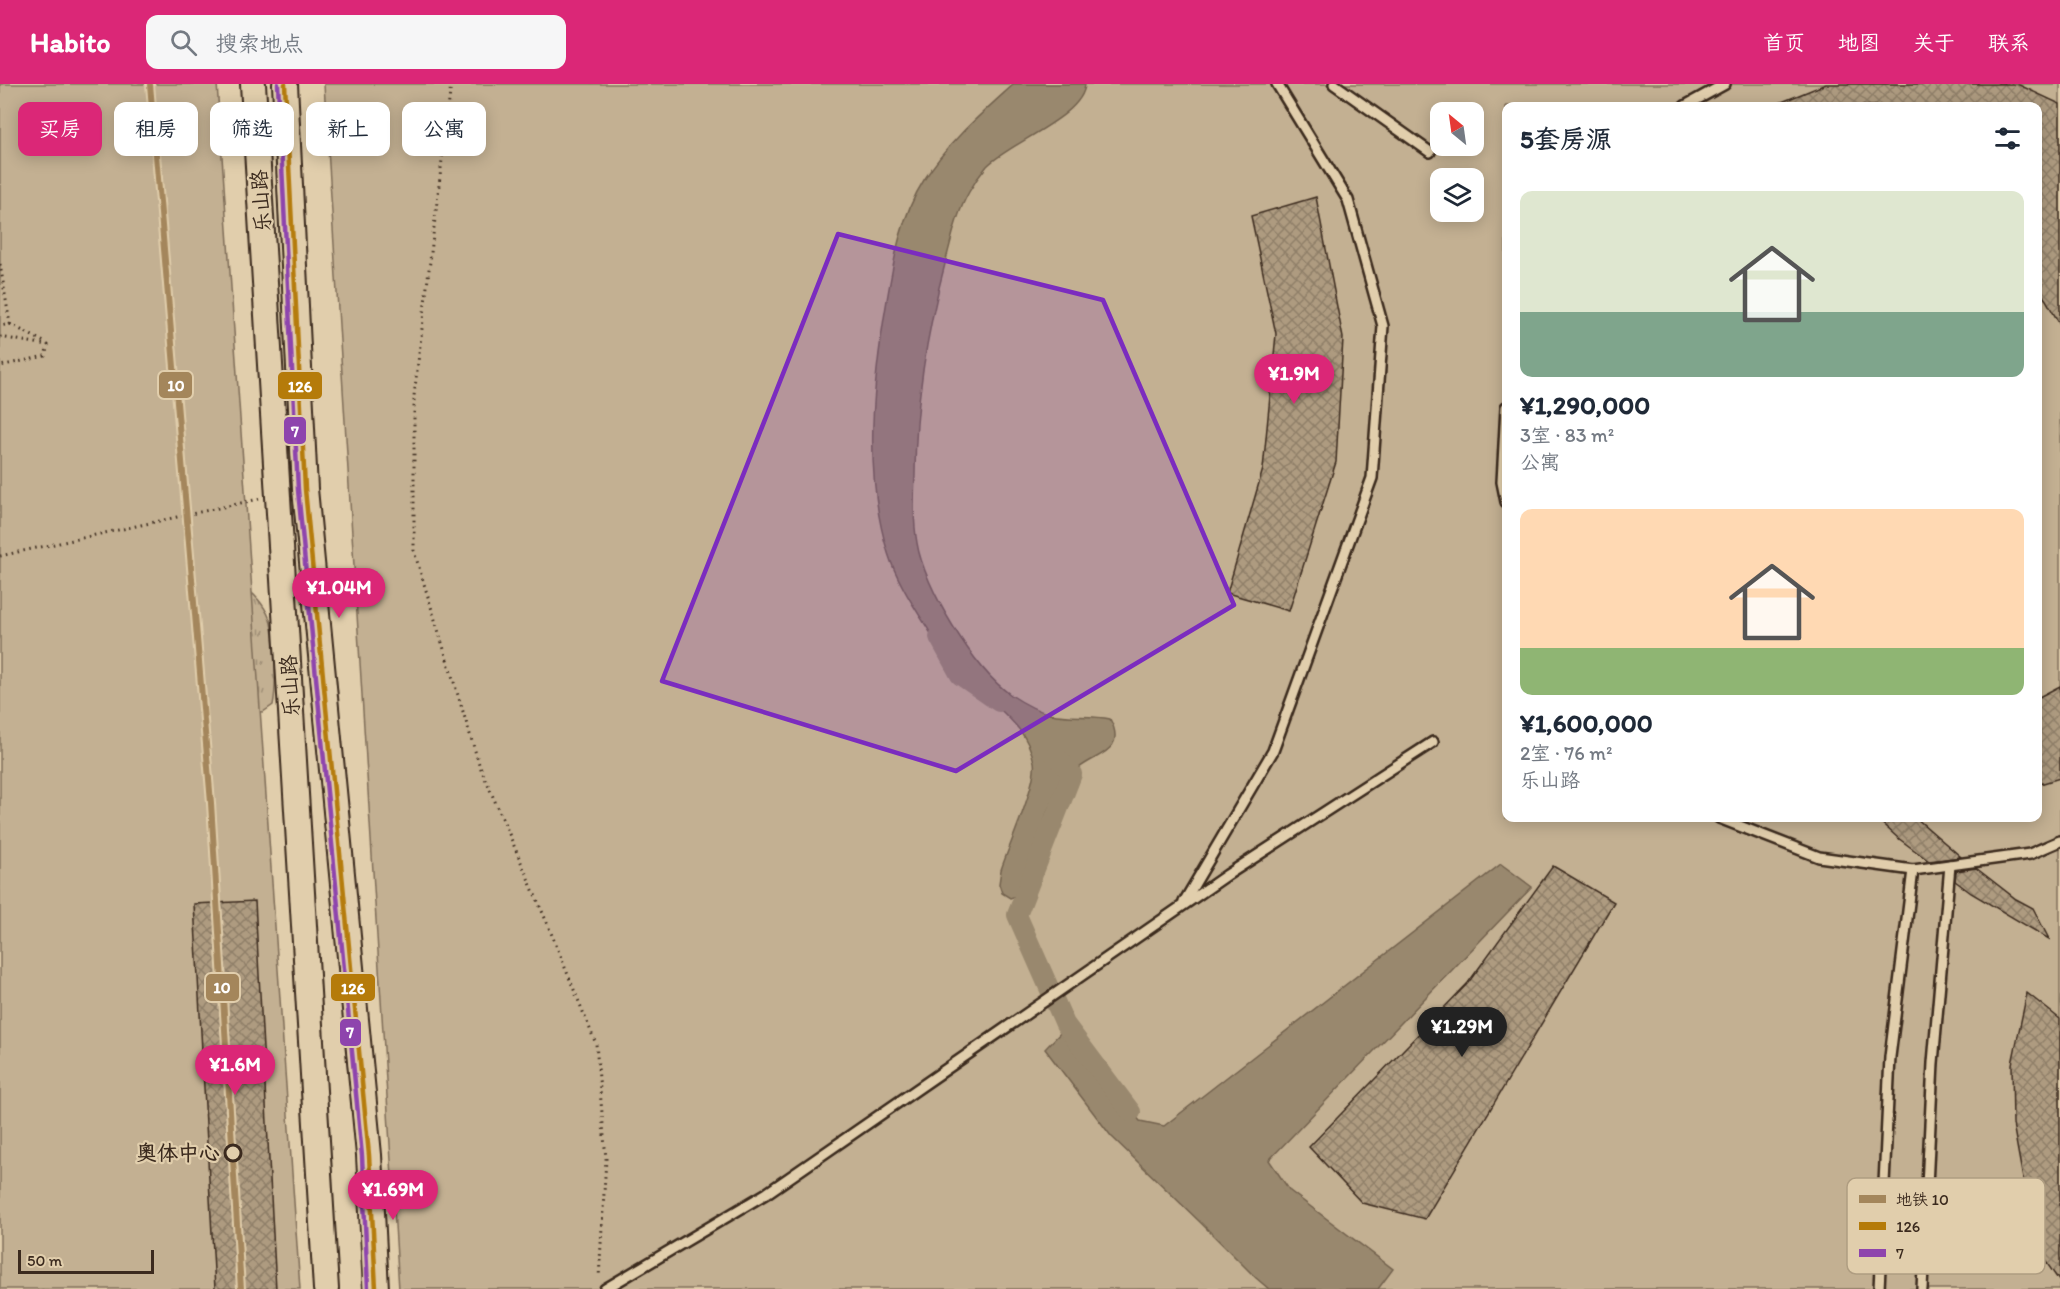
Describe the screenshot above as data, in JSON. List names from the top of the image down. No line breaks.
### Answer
{"streets":{"street":["乐山路"]},"places":["奥体中心"],"lines":["metro line 10","transit line 126","transit line 7"],"legend":["地铁 10","126","7"],"scale_bar":"50 m","north":"top left","page":{"header":"Habito","search":"搜索地点","nav":["首页","地图","关于","联系"],"chip":["买房","租房","筛选","新上","公寓"],"heading":"5套房源","list":[{"name":"¥1,290,000","note":"3室 · 83 m² · 公寓"},{"name":"¥1,600,000","note":"2室 · 76 m² · 乐山路"}],"price":["¥1.9M","¥1.04M","¥1.29M","¥1.6M","¥1.69M"],"scale":"50 m"}}
